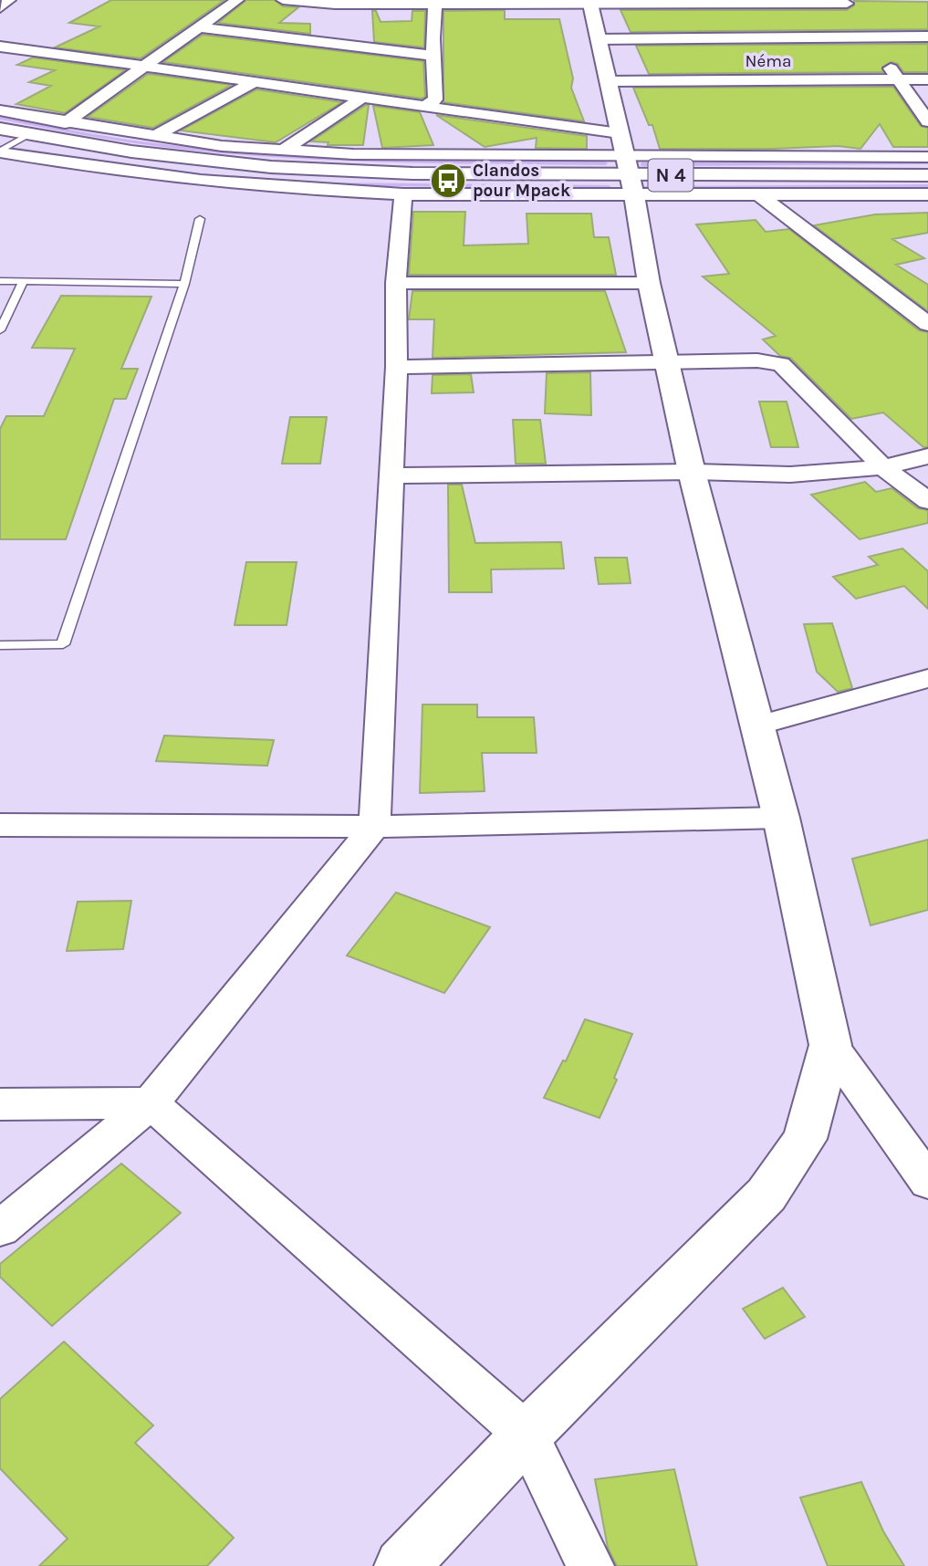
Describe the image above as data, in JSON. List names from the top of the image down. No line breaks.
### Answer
{"streets":{"main road":["N 4"],"street":["Néma"]},"places":{"bus stop":["Clandos pour Mpack"]}}
